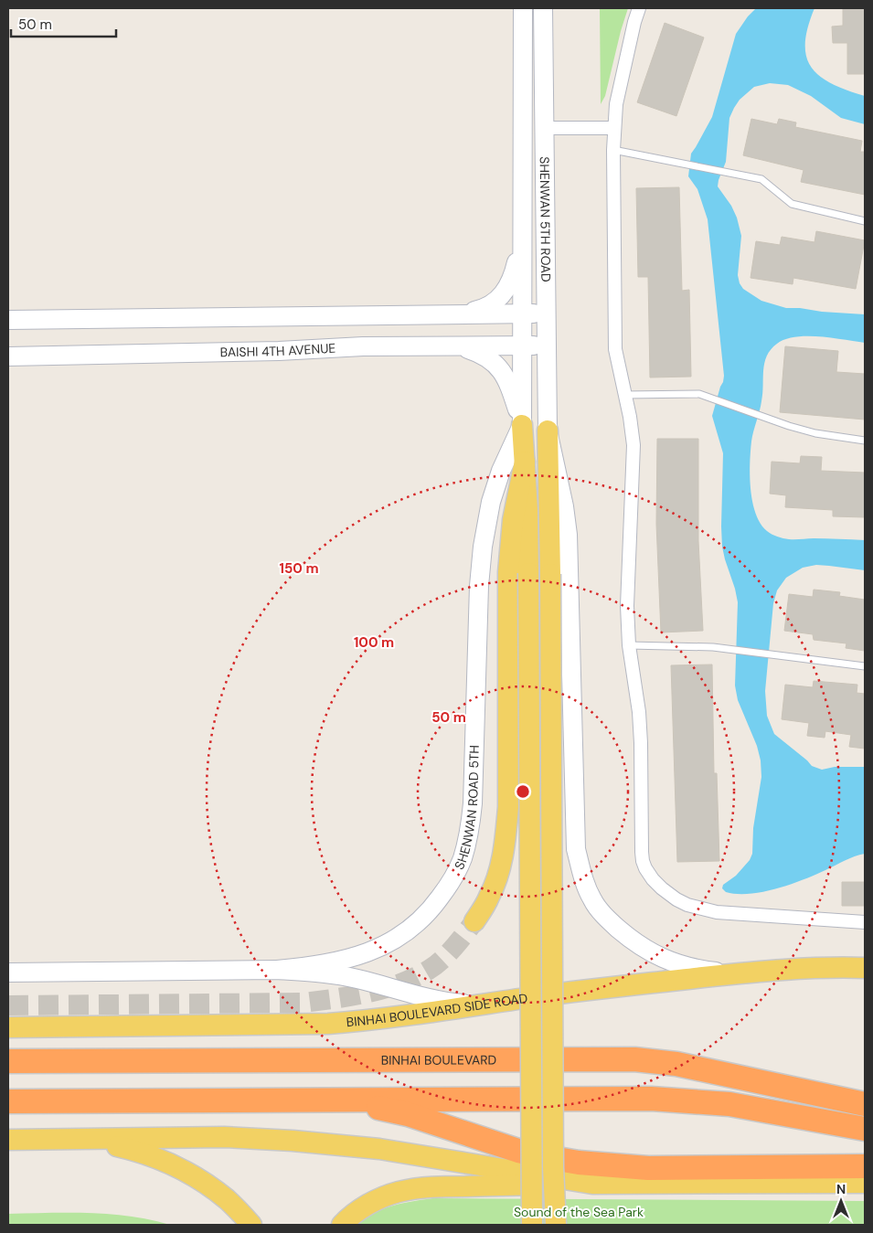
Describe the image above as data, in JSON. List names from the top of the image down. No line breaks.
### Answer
{"streets":{"highway":["BINHAI BOULEVARD"],"main road":["BINHAI BOULEVARD SIDE ROAD"],"street":["SHENWAN 5TH ROAD","BAISHI 4TH AVENUE","SHENWAN ROAD 5TH"]},"crossings":[["SHENWAN 5TH ROAD","BAISHI 4TH AVENUE"],["SHENWAN 5TH ROAD","SHENWAN ROAD 5TH"]],"parks":["Sound of the Sea Park"],"scale_bar":"50 m","north":"top","rings":["150 m","100 m","50 m"]}
